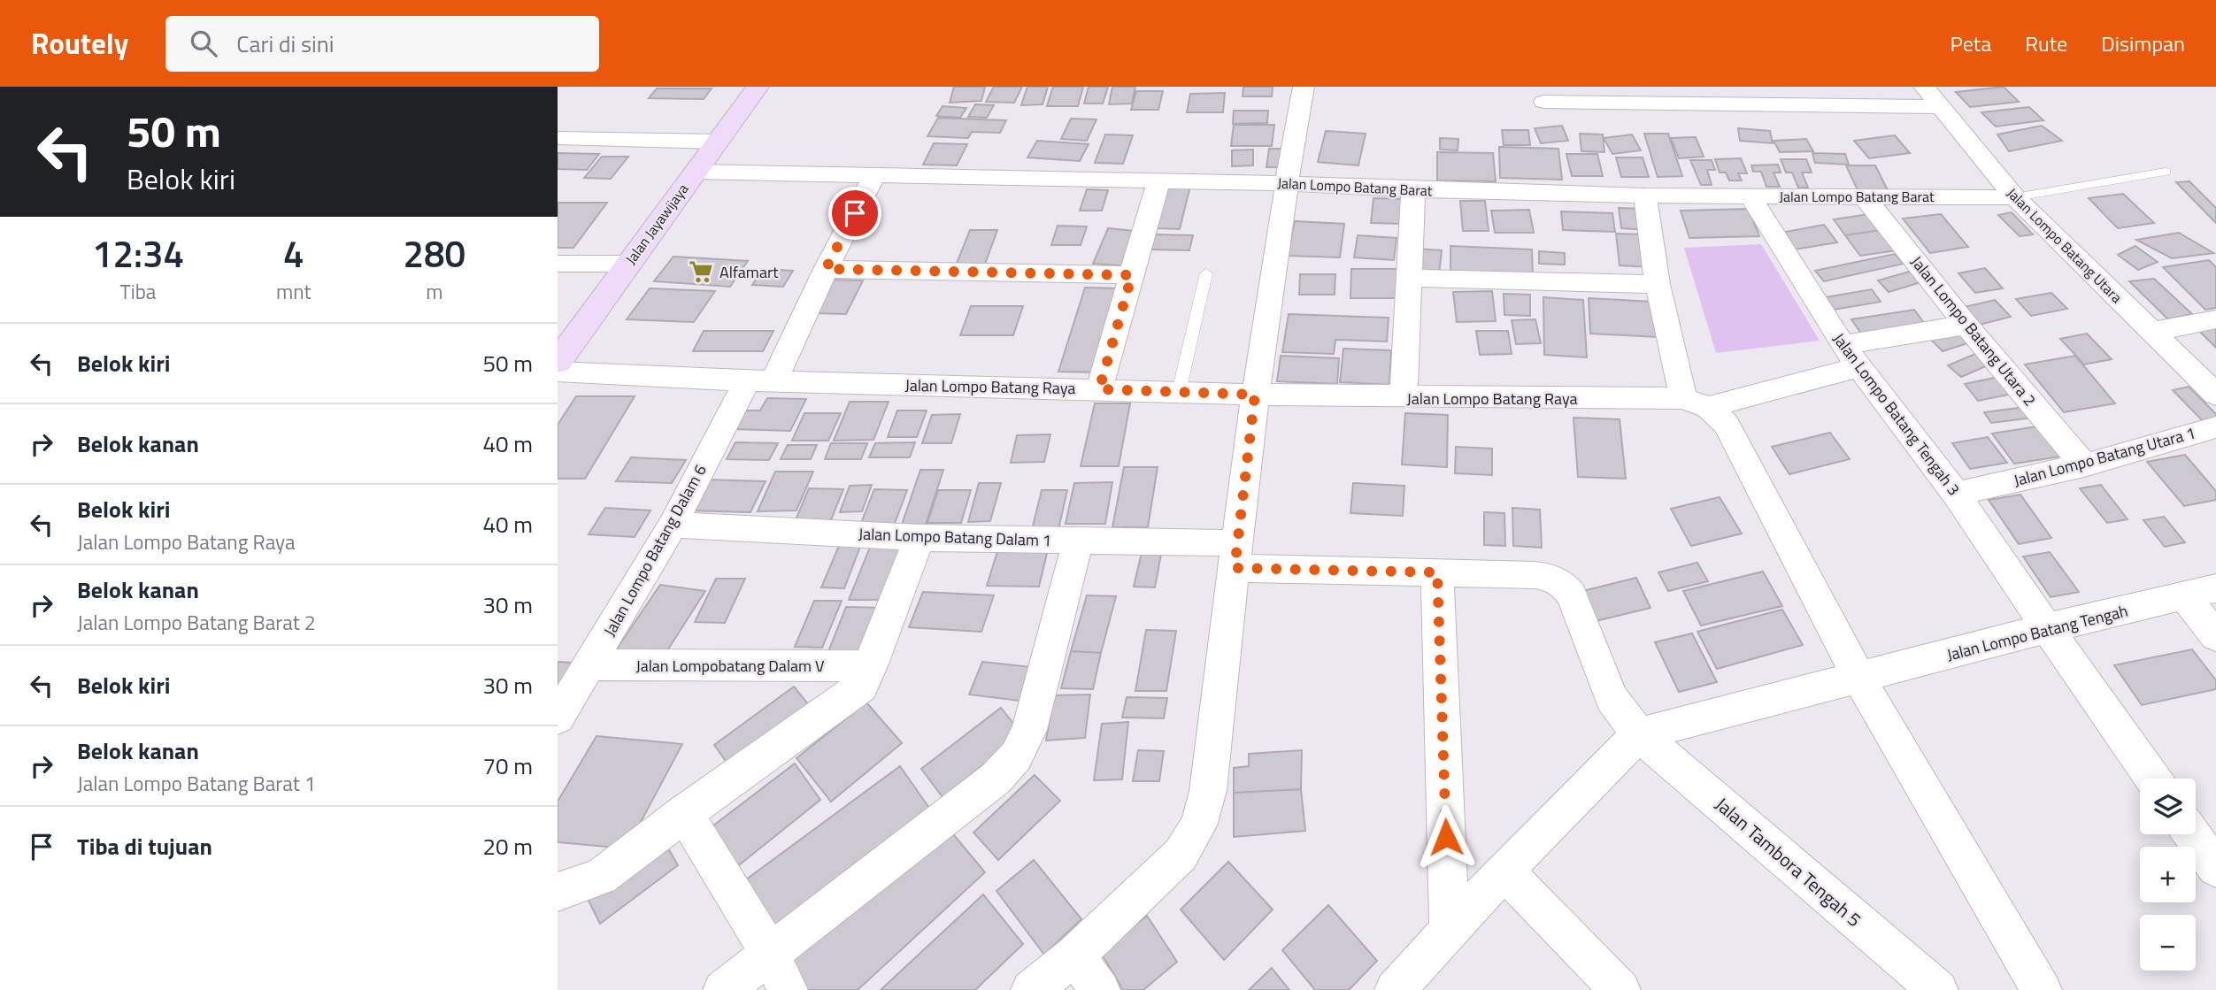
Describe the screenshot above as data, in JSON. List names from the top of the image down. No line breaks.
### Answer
{"streets":{"main road":["Jalan Jayawijaya"],"street":["Jalan Lompo Batang Barat","Jalan Lompo Batang Utara","Jalan Lompo Batang Utara 2","Jalan Lompo Batang Raya","Jalan Lompo Batang Tengah 3","Jalan Lompo Batang Utara 1","Jalan Lompo Batang Dalam 1","Jalan Lompo Batang Dalam 6","Jalan Lompo Batang Tengah","Jalan Lompobatang Dalam V","Jalan Tambora Tengah 5"]},"crossings":[["Jalan Lompo Batang Barat","Jalan Jayawijaya"],["Jalan Lompo Batang Barat","Jalan Lompo Batang Utara"],["Jalan Lompo Batang Barat","Jalan Lompo Batang Utara 2"],["Jalan Lompo Batang Barat","Jalan Lompo Batang Tengah 3"],["Jalan Lompo Batang Barat","Jalan Lompo Batang Dalam 6"],["Jalan Lompo Batang Utara 2","Jalan Lompo Batang Utara 1"],["Jalan Lompo Batang Raya","Jalan Lompo Batang Tengah 3"],["Jalan Lompo Batang Raya","Jalan Lompo Batang Dalam 6"],["Jalan Lompo Batang Tengah 3","Jalan Lompo Batang Utara 1"],["Jalan Lompo Batang Tengah 3","Jalan Lompo Batang Tengah"],["Jalan Lompo Batang Dalam 1","Jalan Lompo Batang Dalam 6"],["Jalan Lompo Batang Dalam 1","Jalan Tambora Tengah 5"],["Jalan Lompo Batang Dalam 6","Jalan Lompobatang Dalam V"],["Jalan Lompo Batang Tengah","Jalan Tambora Tengah 5"]],"places":{"supermarket":["Alfamart"]},"page":{"header":"Routely","search":"Cari di sini","nav":["Peta","Rute","Disimpan"],"turn":["50 m","Belok kiri"],"eta":["12:34","Tiba","4","mnt","280","m"],"list":[{"name":"Belok kiri","value":"50 m"},{"name":"Belok kanan","value":"40 m"},{"name":"Belok kiri","note":"Jalan Lompo Batang Raya","value":"40 m"},{"name":"Belok kanan","note":"Jalan Lompo Batang Barat 2","value":"30 m"},{"name":"Belok kiri","value":"30 m"},{"name":"Belok kanan","note":"Jalan Lompo Batang Barat 1","value":"70 m"},{"name":"Tiba di tujuan","value":"20 m"}],"map_buttons":["+","−"]}}
